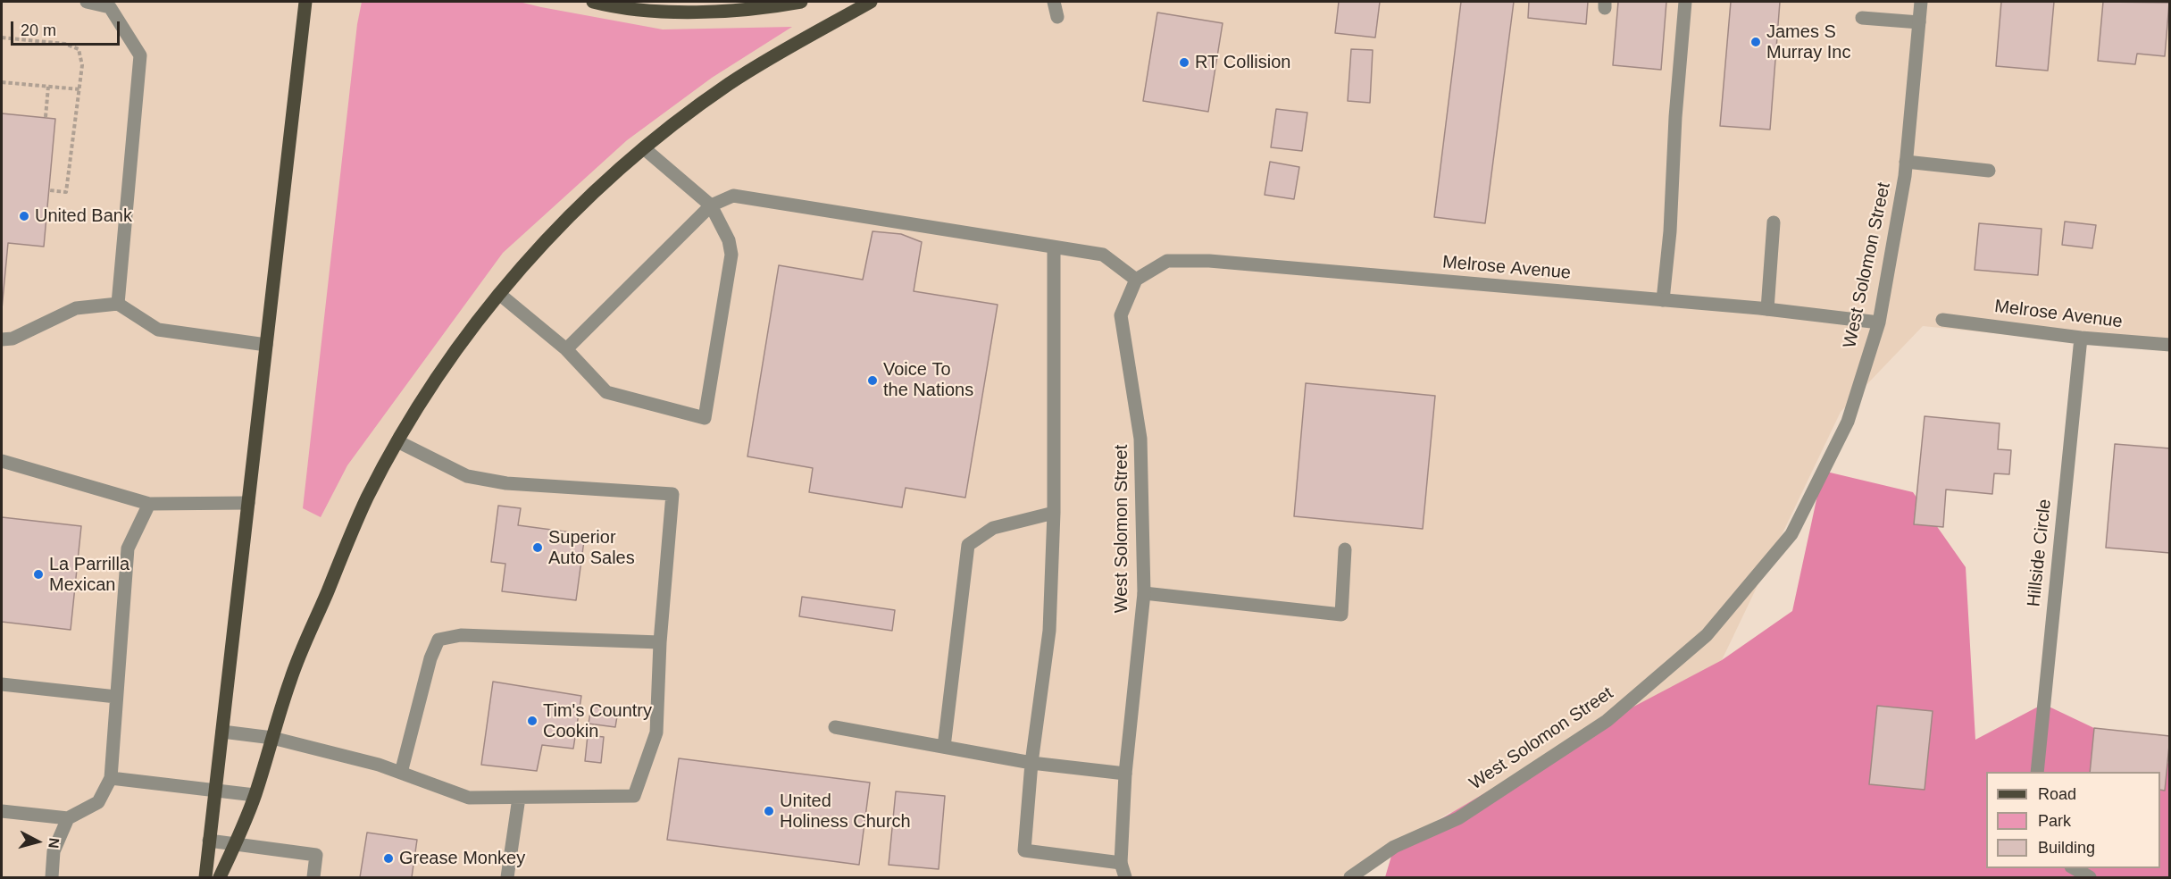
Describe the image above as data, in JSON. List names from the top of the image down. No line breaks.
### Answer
{"streets":{"street":["West Solomon Street","Melrose Avenue","Hillside Circle"]},"crossings":[["West Solomon Street","Melrose Avenue"],["Melrose Avenue","Hillside Circle"]],"places":["James S Murray Inc","RT Collision","United Bank","Voice To the Nations","Superior Auto Sales","La Parrilla Mexican","Tim's Country Cookin","United Holiness Church","Grease Monkey"],"legend":["Road","Park","Building"],"scale_bar":"20 m","north":"right"}
